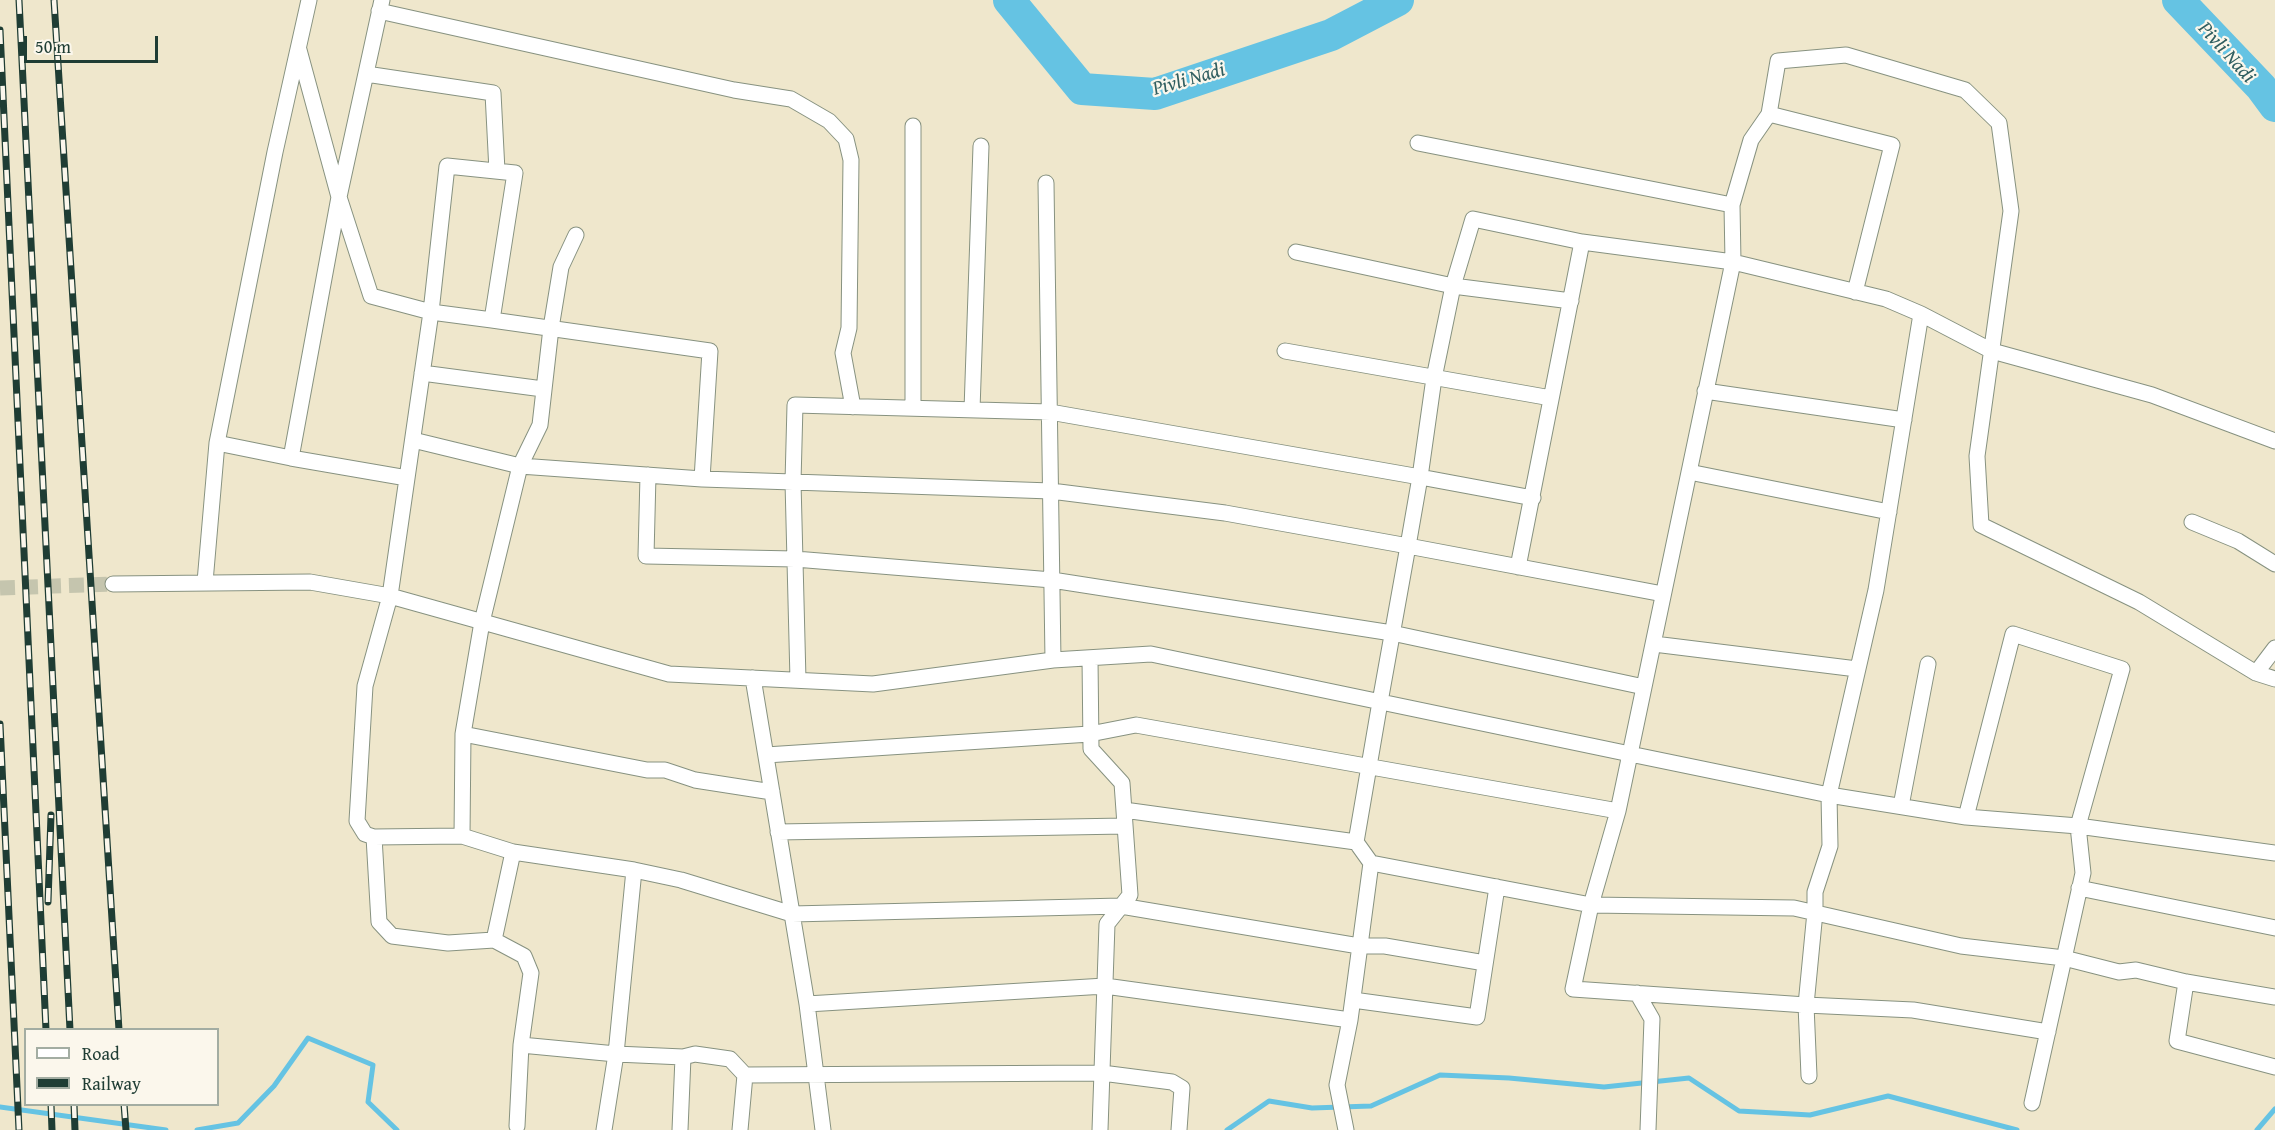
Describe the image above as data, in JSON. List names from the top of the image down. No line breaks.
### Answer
{"water":["Pivli Nadi"],"legend":["Road","Railway"],"scale_bar":"50 m"}
